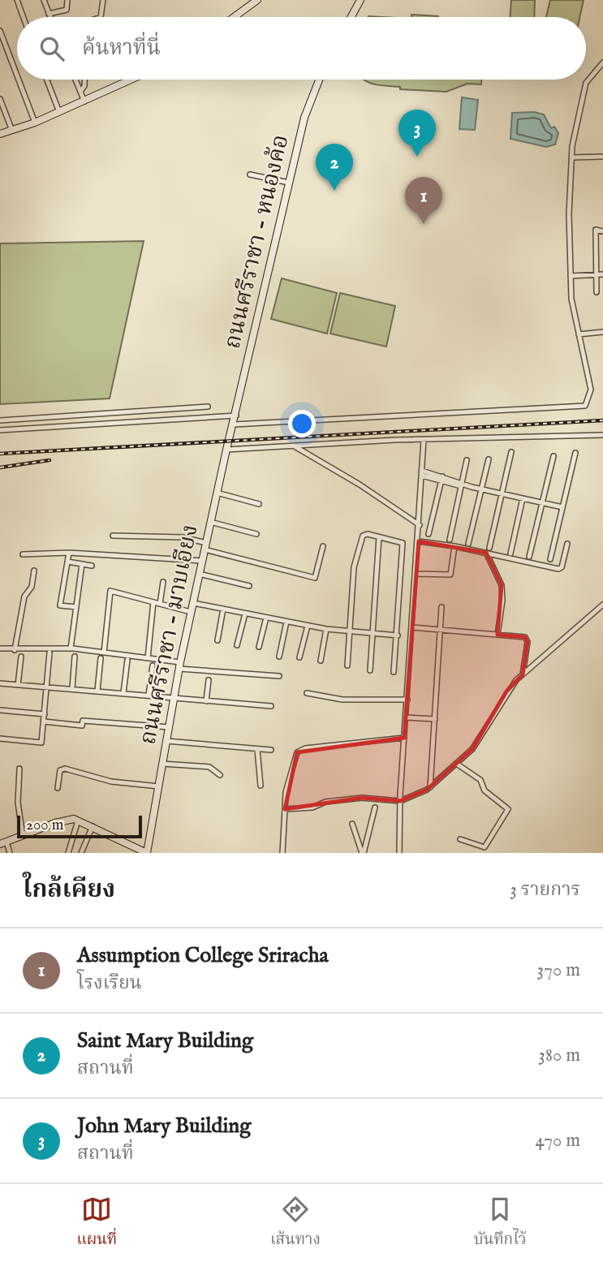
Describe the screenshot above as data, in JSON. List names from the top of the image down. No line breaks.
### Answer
{"streets":{"main road":["ถนนศรีราชา - หนองค้อ","ถนนศรีราชา - มาบเอียง"]},"crossings":[["ถนนศรีราชา - หนองค้อ","ถนนศรีราชา - มาบเอียง"]],"scale_bar":"200 m","page":{"search":"ค้นหาที่นี่","pins":["3","2","1"],"scale":"200 m","heading":["ใกล้เคียง","3 รายการ"],"list":[{"mark":"1","name":"Assumption College Sriracha","note":"โรงเรียน","value":"370 m"},{"mark":"2","name":"Saint Mary Building","note":"สถานที่","value":"380 m"},{"mark":"3","name":"John Mary Building","note":"สถานที่","value":"470 m"}],"nav":["แผนที่","เส้นทาง","บันทึกไว้"]}}
